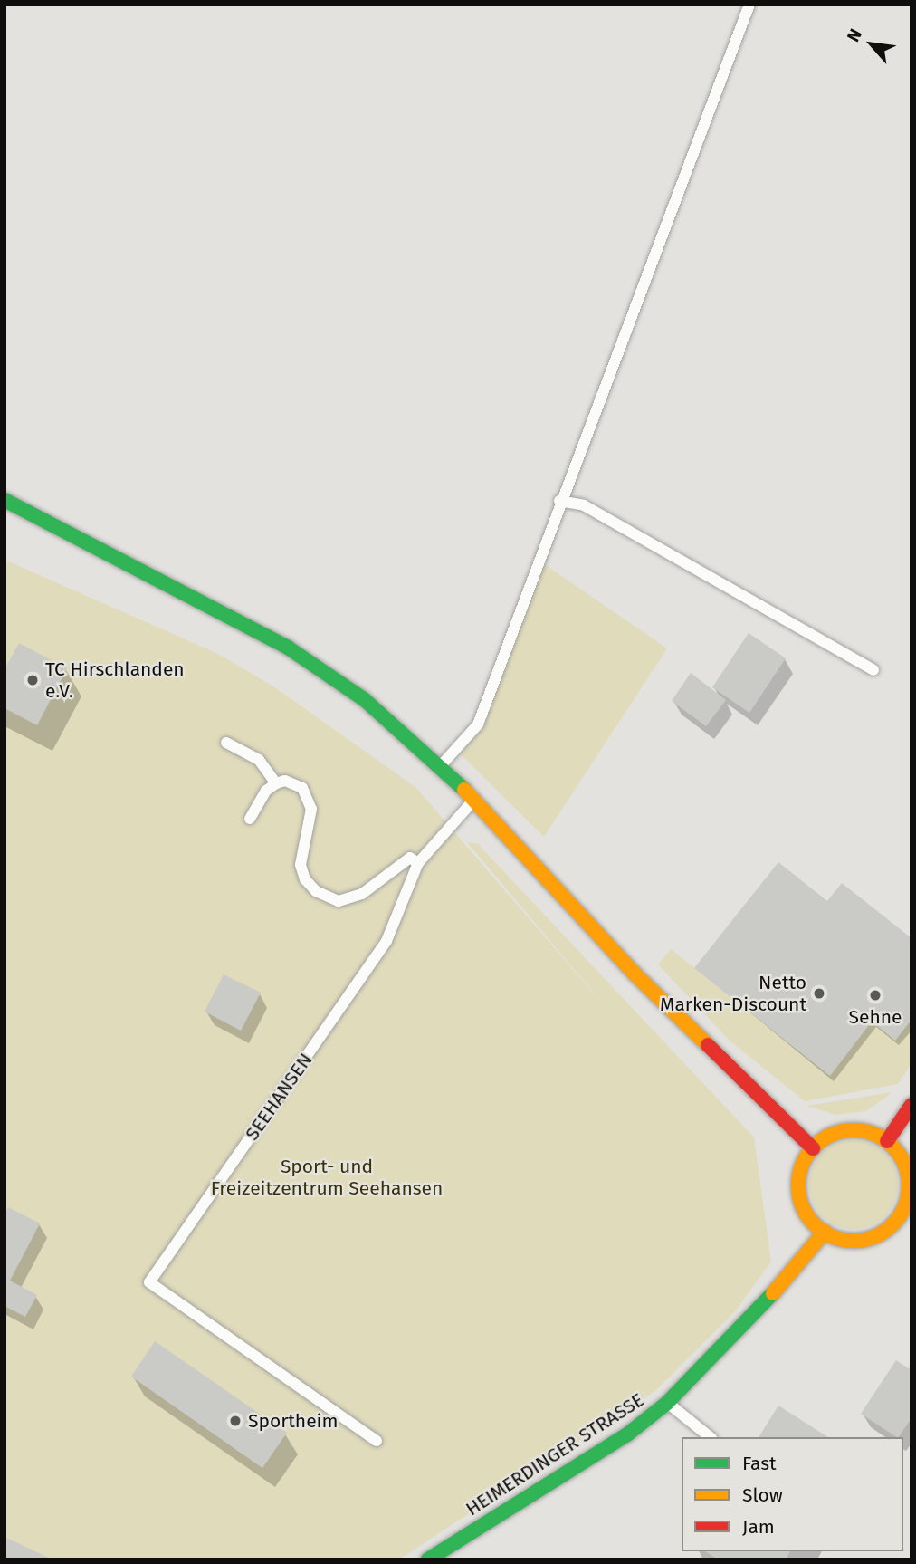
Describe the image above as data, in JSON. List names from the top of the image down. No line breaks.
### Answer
{"streets":{"main road":["HEIMERDINGER STRASSE"],"lane":["SEEHANSEN"]},"parks":["Sport- und Freizeitzentrum Seehansen"],"places":["TC Hirschlanden e.V.","Netto Marken-Discount","Sehne","Sportheim"],"legend":["Fast","Slow","Jam"],"north":"top left"}
